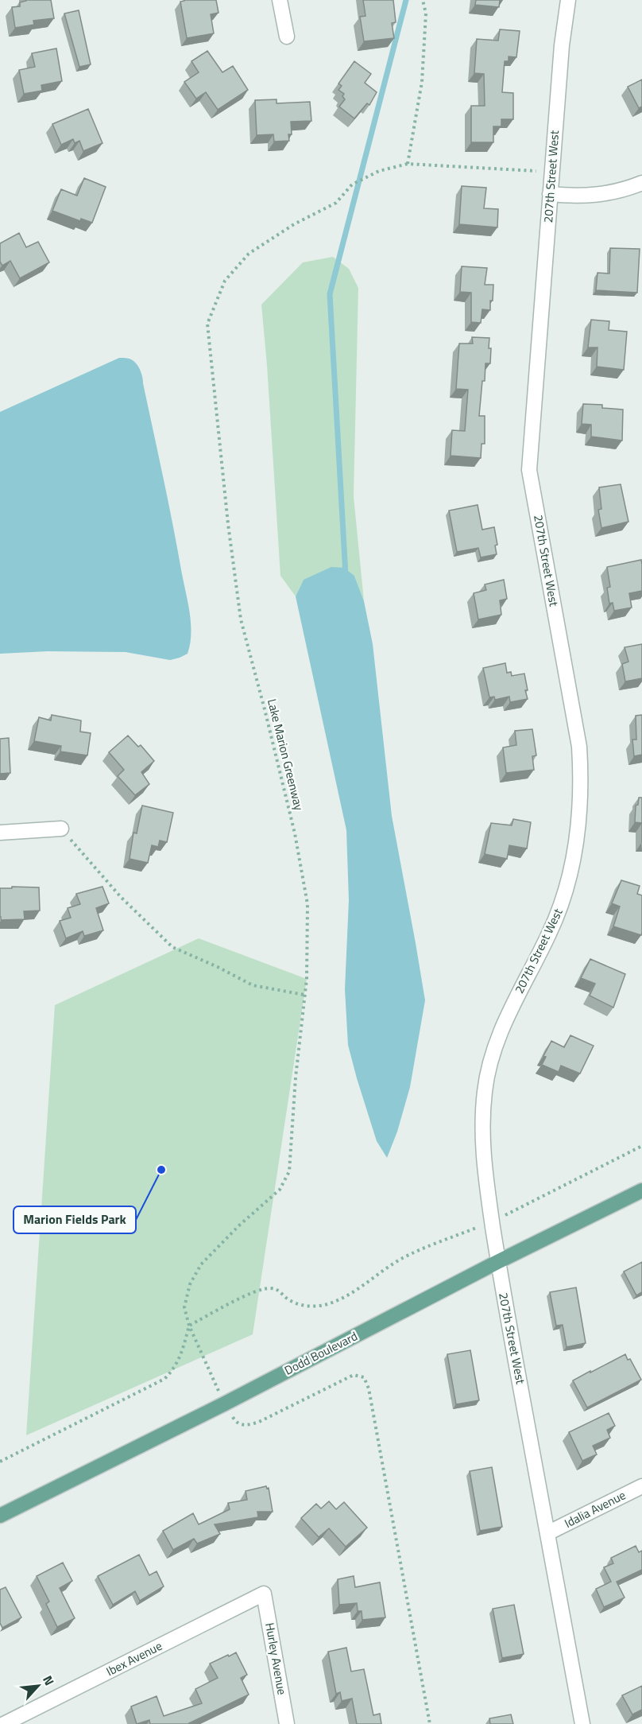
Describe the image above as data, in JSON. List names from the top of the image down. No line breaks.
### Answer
{"streets":{"main road":["Dodd Boulevard"],"street":["207th Street West","Idalia Avenue","Ibex Avenue","Hurley Avenue"],"path":["Lake Marion Greenway"]},"crossings":[["207th Street West","Lake Marion Greenway"],["207th Street West","Dodd Boulevard"],["207th Street West","Idalia Avenue"],["Lake Marion Greenway","Dodd Boulevard"],["Ibex Avenue","Hurley Avenue"]],"places":["Marion Fields Park"],"north":"top right"}
